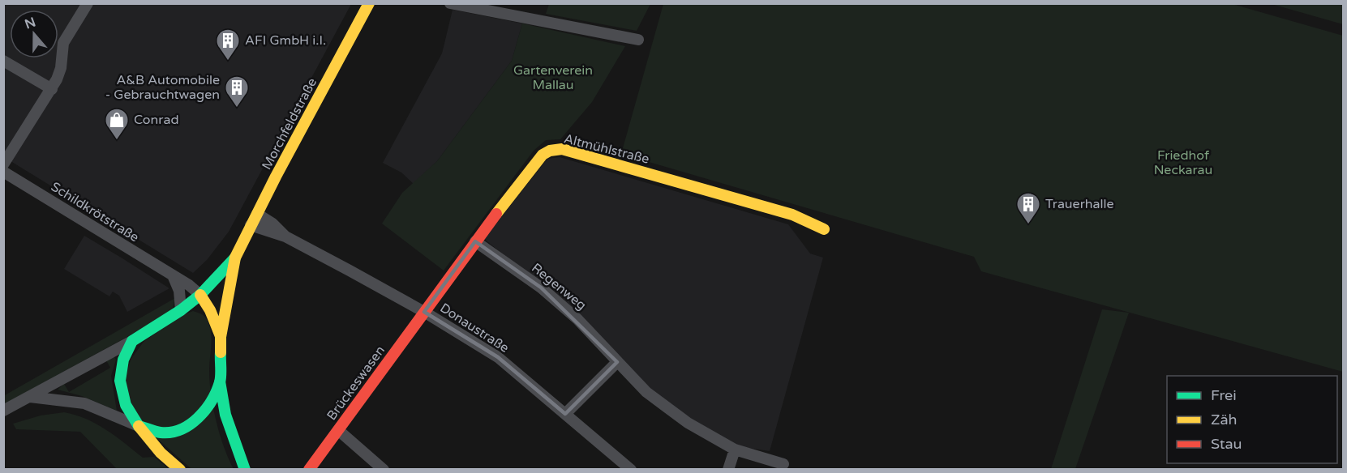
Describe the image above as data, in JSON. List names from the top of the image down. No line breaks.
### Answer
{"streets":{"main road":["Morchfeldstraße","Altmühlstraße","Brückeswasen"],"street":["Schildkrötstraße","Regenweg","Donaustraße"]},"crossings":[["Morchfeldstraße","Schildkrötstraße"],["Morchfeldstraße","Donaustraße"],["Altmühlstraße","Regenweg"],["Altmühlstraße","Donaustraße"],["Altmühlstraße","Brückeswasen"],["Donaustraße","Brückeswasen"]],"parks":["Gartenverein Mallau","Friedhof Neckarau"],"places":{"building":["AFI GmbH i.I.","A&B Automobile - Gebrauchtwagen","Trauerhalle"],"shop":["Conrad"]},"legend":["Frei","Zäh","Stau"],"north":"top"}
